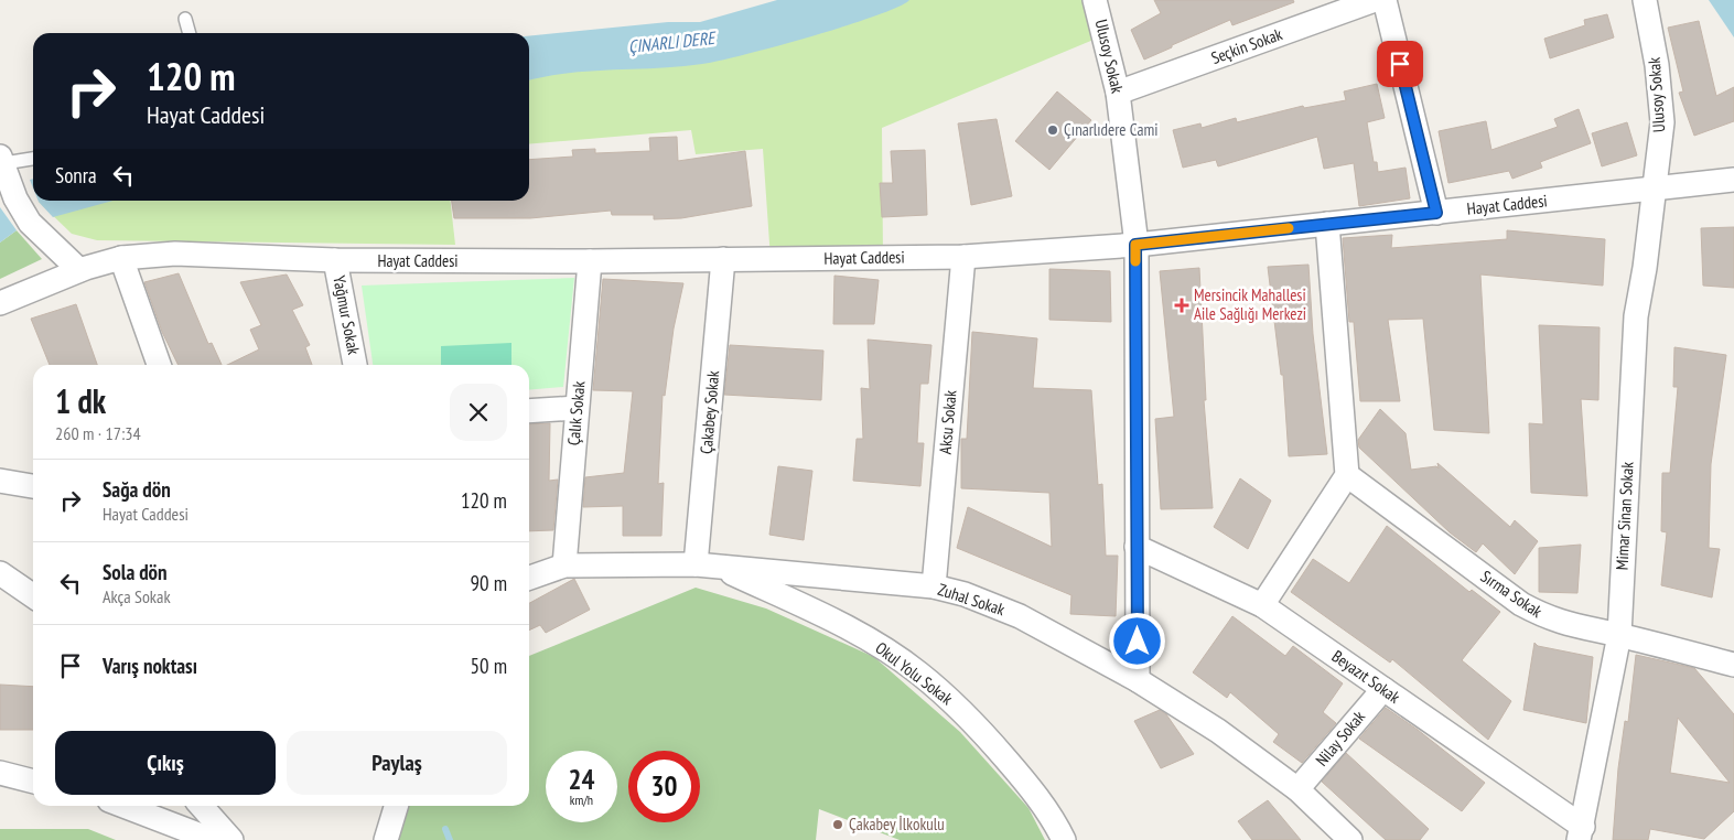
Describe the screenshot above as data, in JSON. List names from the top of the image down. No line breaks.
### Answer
{"streets":{"street":["Seçkin Sokak","Ulusoy Sokak","Hayat Caddesi","Yağmur Sokak","Çakabey Sokak","Çalık Sokak","Aksu Sokak","Mimar Sinan Sokak","Sırma Sokak","Zuhal Sokak","Okul Yolu Sokak","Beyazıt Sokak","Nilay Sokak"]},"crossings":[["Seçkin Sokak","Ulusoy Sokak"],["Ulusoy Sokak","Hayat Caddesi"],["Ulusoy Sokak","Mimar Sinan Sokak"],["Ulusoy Sokak","Zuhal Sokak"],["Ulusoy Sokak","Beyazıt Sokak"],["Hayat Caddesi","Yağmur Sokak"],["Hayat Caddesi","Çakabey Sokak"],["Hayat Caddesi","Çalık Sokak"],["Hayat Caddesi","Aksu Sokak"],["Hayat Caddesi","Mimar Sinan Sokak"],["Çakabey Sokak","Zuhal Sokak"],["Çakabey Sokak","Okul Yolu Sokak"],["Çalık Sokak","Zuhal Sokak"],["Aksu Sokak","Zuhal Sokak"],["Mimar Sinan Sokak","Sırma Sokak"],["Mimar Sinan Sokak","Beyazıt Sokak"],["Zuhal Sokak","Okul Yolu Sokak"],["Zuhal Sokak","Nilay Sokak"],["Beyazıt Sokak","Nilay Sokak"]],"water":["ÇINARLI DERE"],"places":{"other":["Çınarlıdere Cami","Çakabey İlkokulu"],"health":["Mersincik Mahallesi Aile Sağlığı Merkezi"]},"page":{"turn":["120 m","Hayat Caddesi"],"then":"Sonra","heading":["1 dk","260 m · 17:34"],"list":[{"name":"Sağa dön","note":"Hayat Caddesi","value":"120 m"},{"name":"Sola dön","note":"Akça Sokak","value":"90 m"},{"name":"Varış noktası","value":"50 m"}],"buttons":["Çıkış","Paylaş"],"speed":"24 km/h","limit":"30"}}
